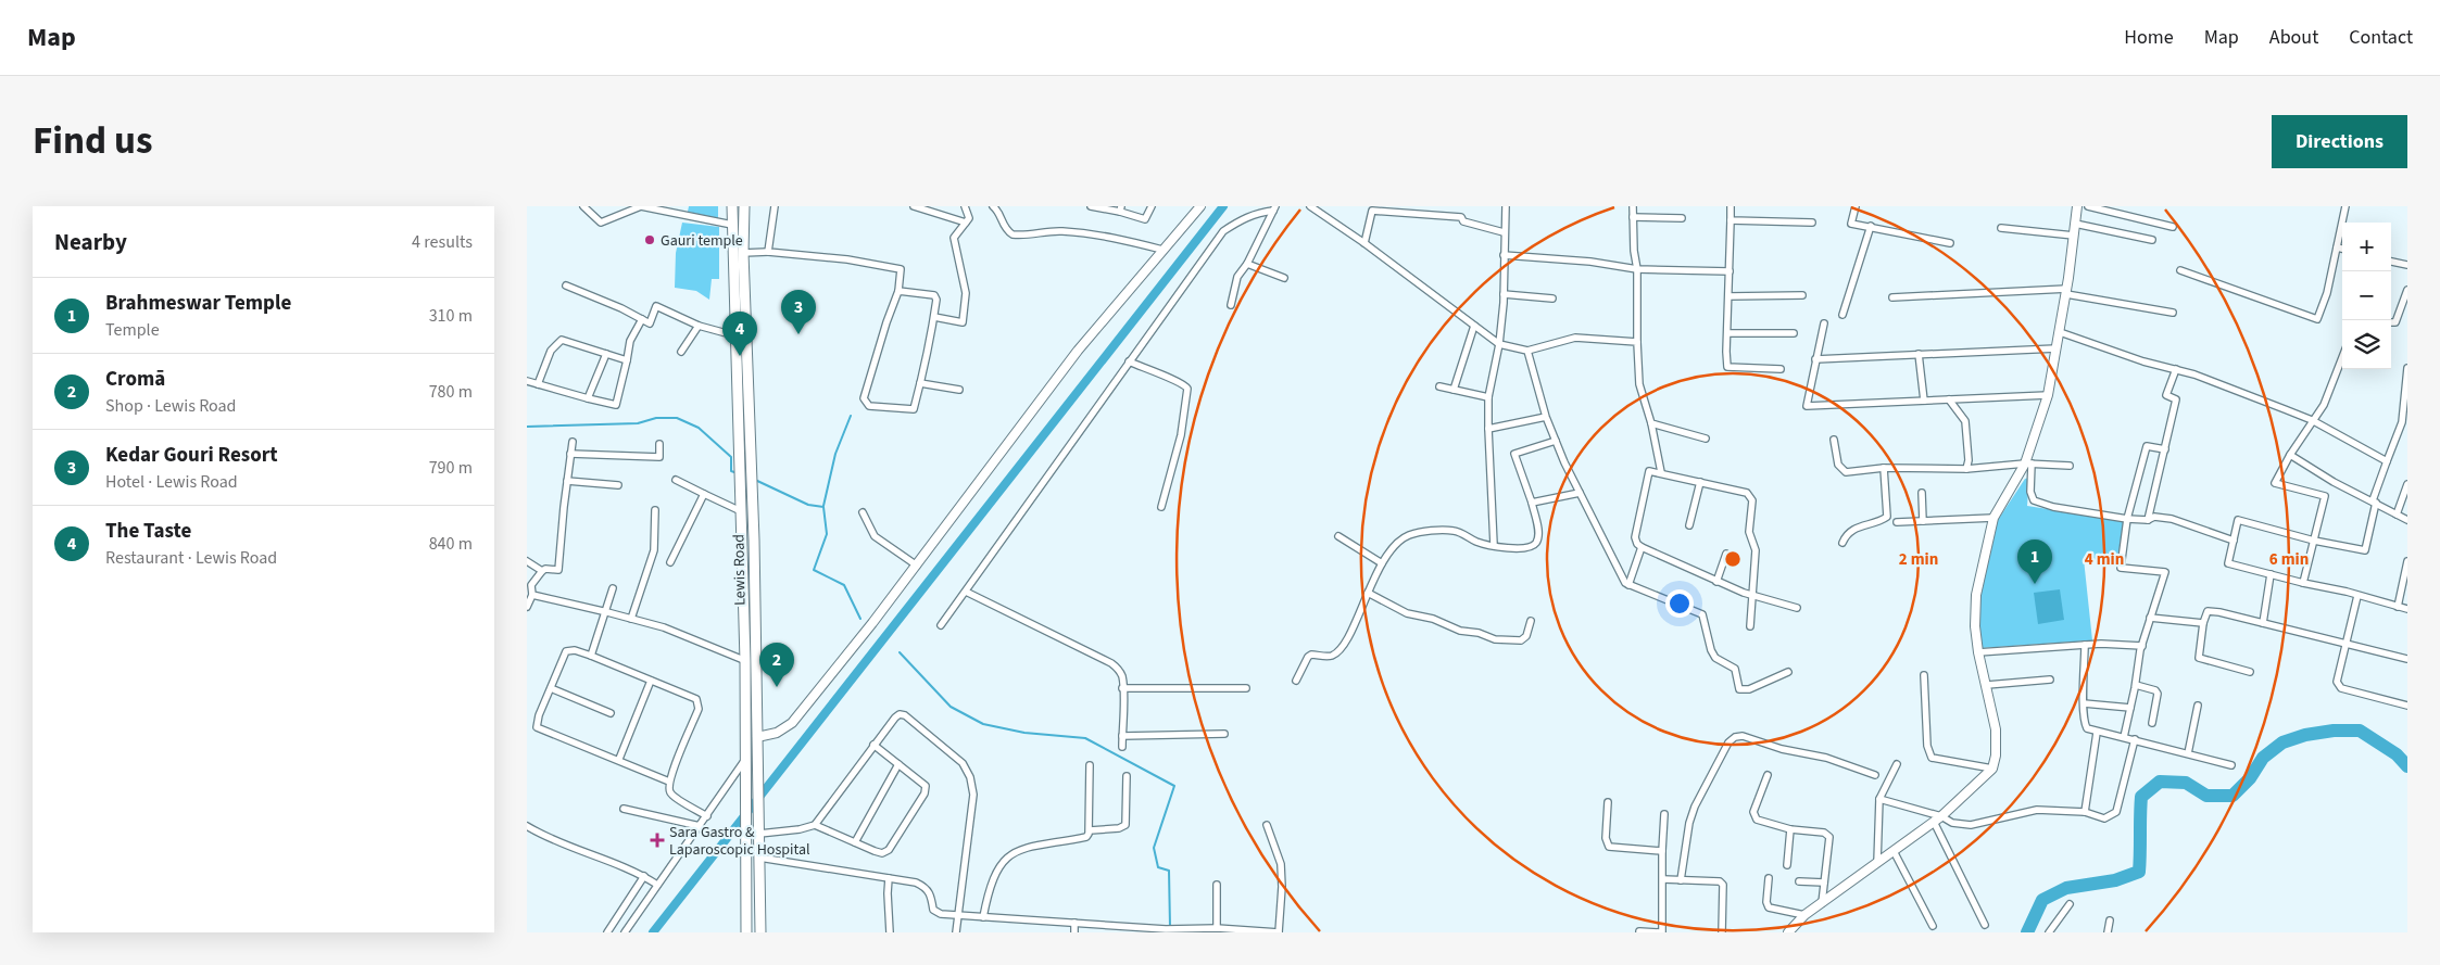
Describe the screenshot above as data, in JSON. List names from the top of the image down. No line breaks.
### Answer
{"streets":{"main road":["Lewis Road"]},"places":{"other":["Gauri temple"],"health":["Sara Gastro & Laparoscopic Hospital"]},"page":{"header":"Map","nav":["Home","Map","About","Contact"],"title":"Find us","buttons":"Directions","heading":["Nearby","4 results"],"map_buttons":["+","−"],"list":[{"mark":"1","name":"Brahmeswar Temple","note":"Temple","value":"310 m"},{"mark":"2","name":"Cromā","note":"Shop · Lewis Road","value":"780 m"},{"mark":"3","name":"Kedar Gouri Resort","note":"Hotel · Lewis Road","value":"790 m"},{"mark":"4","name":"The Taste","note":"Restaurant · Lewis Road","value":"840 m"}],"pins":["3","4","1","2"]},"rings":["2 min","4 min","6 min"]}
